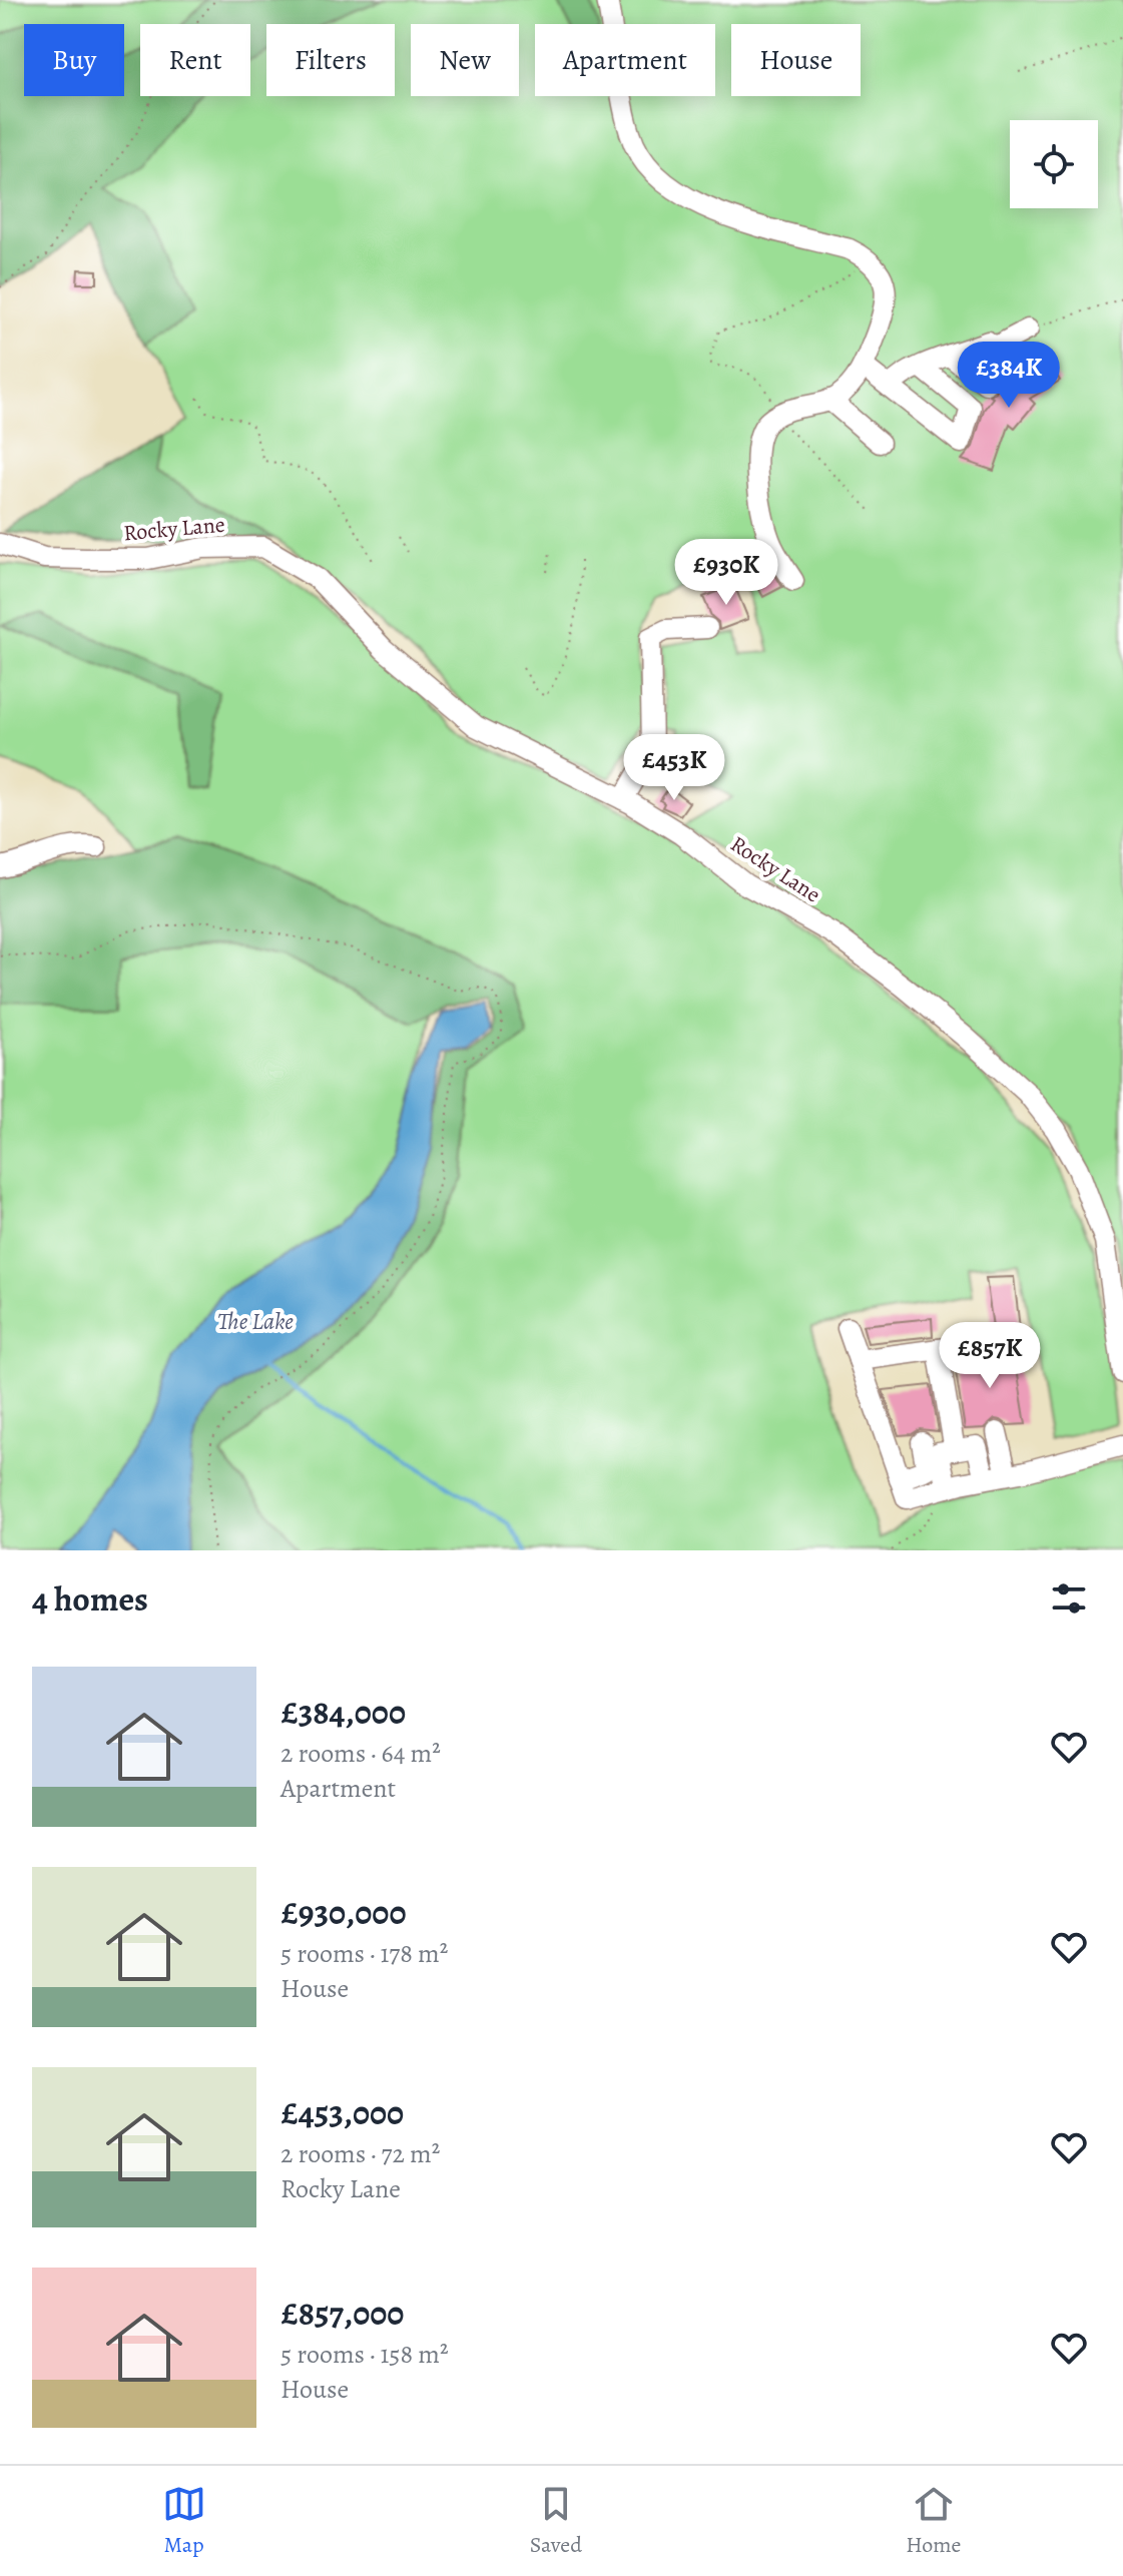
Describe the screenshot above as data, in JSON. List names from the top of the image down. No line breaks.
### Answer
{"streets":{"street":["Rocky Lane"]},"water":["The Lake"],"page":{"chip":["Buy","Rent","Filters","New","Apartment","House"],"price":["£384K","£930K","£453K","£857K"],"heading":"4 homes","list":[{"name":"£384,000","note":"2 rooms · 64 m² · Apartment"},{"name":"£930,000","note":"5 rooms · 178 m² · House"},{"name":"£453,000","note":"2 rooms · 72 m² · Rocky Lane"},{"name":"£857,000","note":"5 rooms · 158 m² · House"}],"tabs":["Map","Saved","Home"]}}
